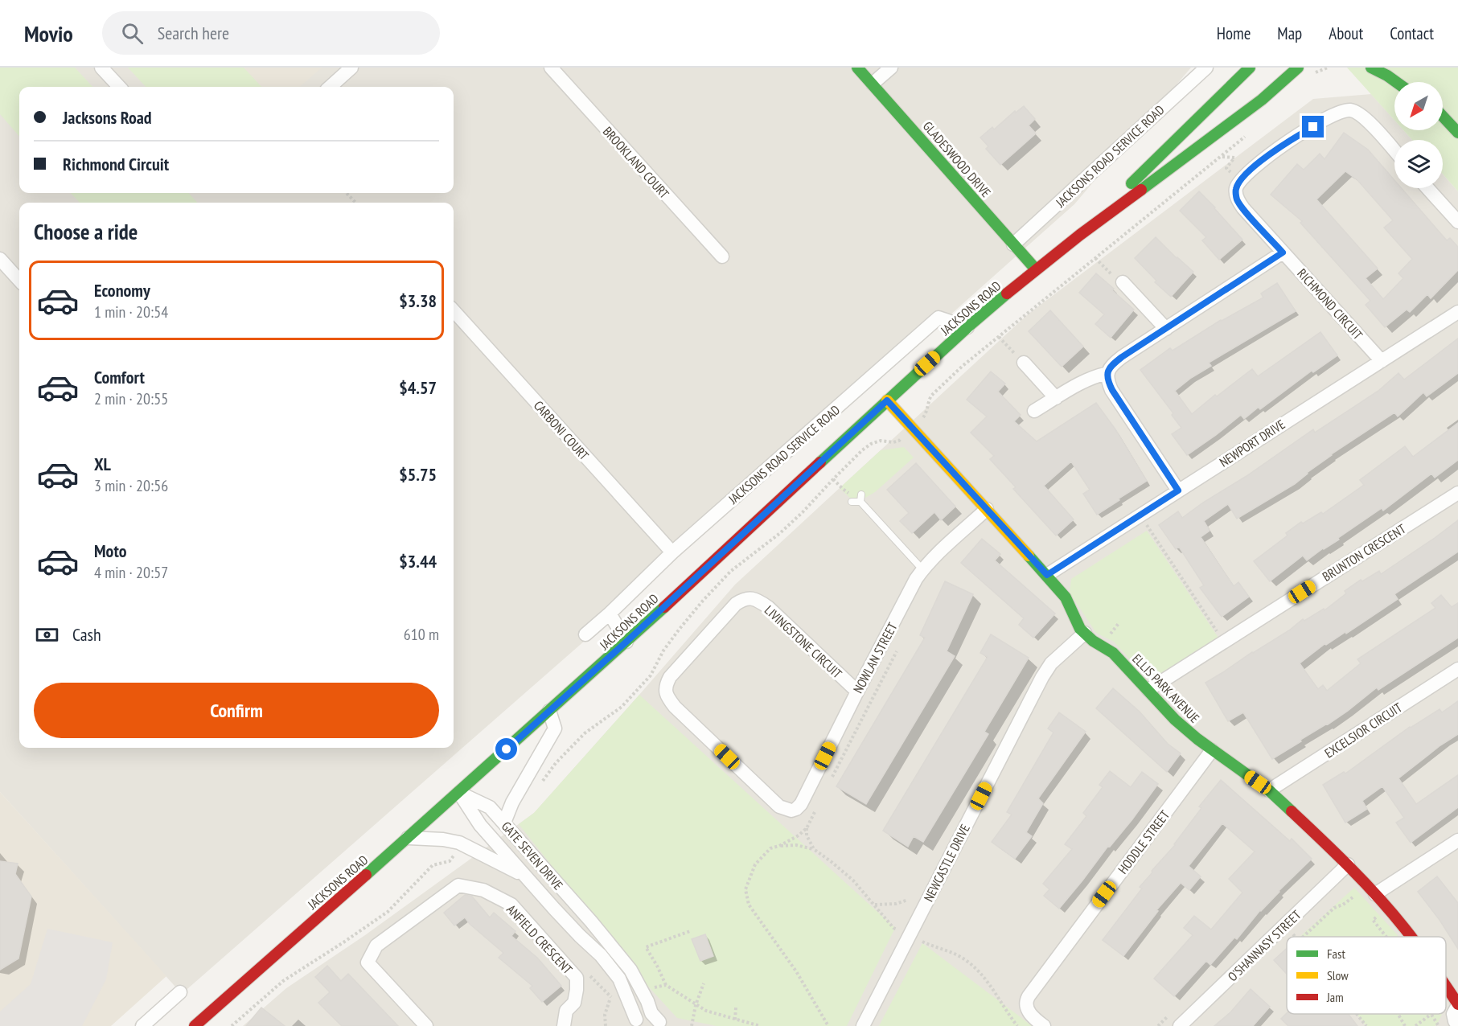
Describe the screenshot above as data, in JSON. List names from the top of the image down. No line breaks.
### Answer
{"streets":{"main road":["GLADESWOOD DRIVE","JACKSONS ROAD","ELLIS PARK AVENUE"],"street":["JACKSONS ROAD SERVICE ROAD","BROOKLAND COURT","RICHMOND CIRCUIT","CARBONI COURT","NEWPORT DRIVE","BRUNTON CRESCENT","LIVINGSTONE CIRCUIT","NOWLAN STREET","EXCELSIOR CIRCUIT","HODDLE STREET","GATE SEVEN DRIVE","NEWCASTLE DRIVE","ANFIELD CRESCENT","O'SHANNASY STREET"]},"crossings":[["JACKSONS ROAD SERVICE ROAD","GLADESWOOD DRIVE"],["JACKSONS ROAD SERVICE ROAD","JACKSONS ROAD"],["JACKSONS ROAD SERVICE ROAD","CARBONI COURT"],["GLADESWOOD DRIVE","JACKSONS ROAD"],["RICHMOND CIRCUIT","NEWPORT DRIVE"],["JACKSONS ROAD","ELLIS PARK AVENUE"],["JACKSONS ROAD","GATE SEVEN DRIVE"],["NEWPORT DRIVE","ELLIS PARK AVENUE"],["BRUNTON CRESCENT","ELLIS PARK AVENUE"],["LIVINGSTONE CIRCUIT","NOWLAN STREET"],["NOWLAN STREET","ELLIS PARK AVENUE"],["ELLIS PARK AVENUE","EXCELSIOR CIRCUIT"],["ELLIS PARK AVENUE","HODDLE STREET"],["ELLIS PARK AVENUE","NEWCASTLE DRIVE"],["ELLIS PARK AVENUE","O'SHANNASY STREET"]],"legend":["Fast","Slow","Jam"],"north":"bottom left","page":{"header":"Movio","search":"Search here","nav":["Home","Map","About","Contact"],"banner":["Jacksons Road","Richmond Circuit"],"heading":"Choose a ride","list":[{"name":"Economy","note":"1 min · 20:54","value":"$3.38"},{"name":"Comfort","note":"2 min · 20:55","value":"$4.57"},{"name":"XL","note":"3 min · 20:56","value":"$5.75"},{"name":"Moto","note":"4 min · 20:57","value":"$3.44"}],"pay":["Cash","610 m"],"buttons":"Confirm"}}
